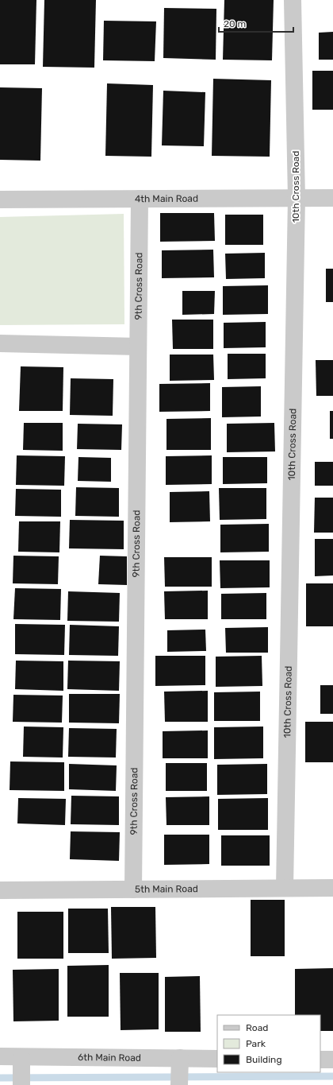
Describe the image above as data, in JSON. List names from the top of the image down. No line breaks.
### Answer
{"streets":{"street":["10th Cross Road","4th Main Road","9th Cross Road","5th Main Road","6th Main Road"]},"crossings":[["10th Cross Road","4th Main Road"],["10th Cross Road","5th Main Road"],["4th Main Road","9th Cross Road"],["9th Cross Road","5th Main Road"]],"legend":["Road","Park","Building"],"scale_bar":"20 m"}
